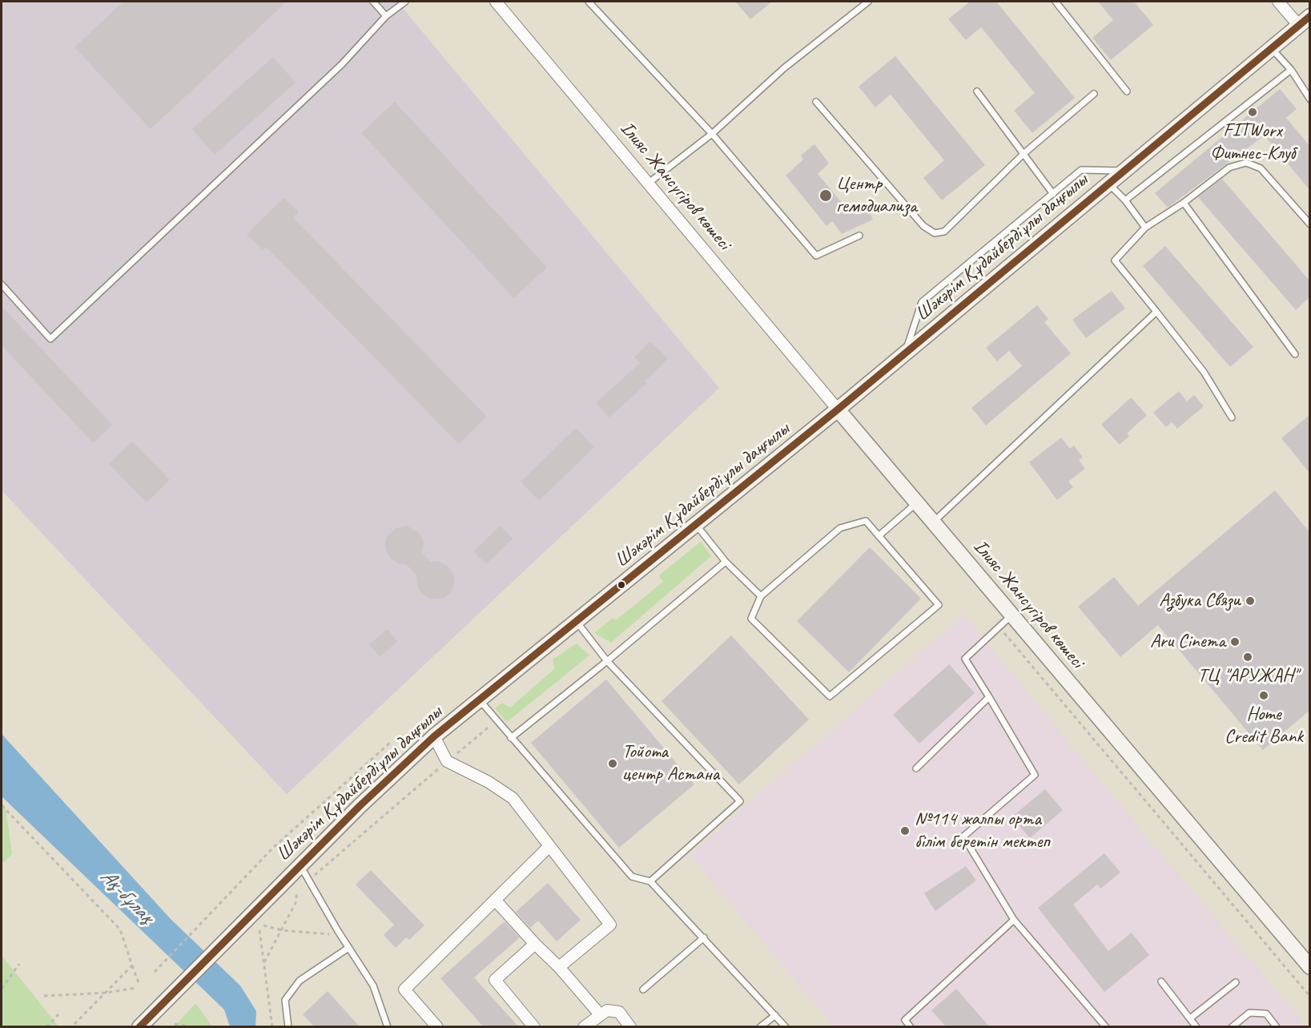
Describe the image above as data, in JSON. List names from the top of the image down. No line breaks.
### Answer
{"streets":{"main road":["Ілияс Жансүгіров көшесі","Шәкәрім Құдайбердіұлы даңғылы"]},"crossings":[["Ілияс Жансүгіров көшесі","Шәкәрім Құдайбердіұлы даңғылы"]],"water":["Ақ-бұлақ"],"places":["FITWorx Фитнес-Клуб","Центр гемодиализа","Азбука Связи","Aru Cinema","ТЦ \"АРУЖАН\"","Home Credit Bank","Тойота центр Астана","№114 жалпы орта білім беретін мектеп"]}
